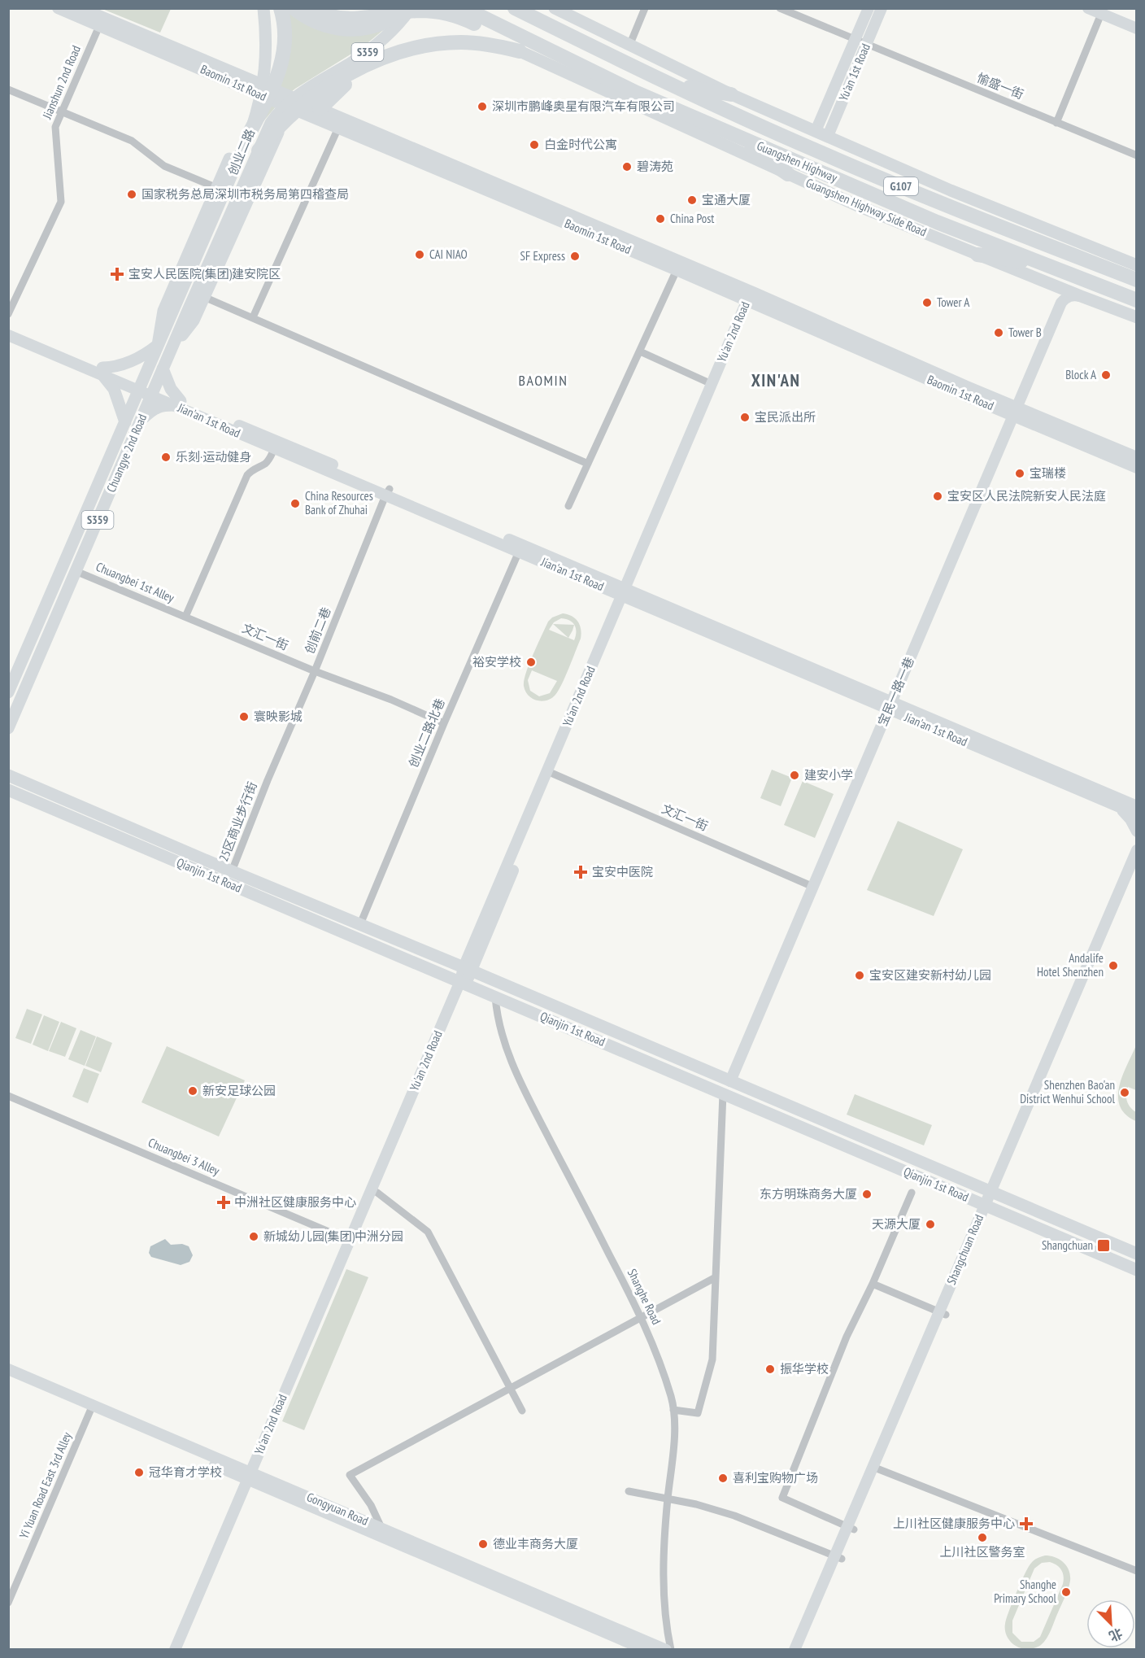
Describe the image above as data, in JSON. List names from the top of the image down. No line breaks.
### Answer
{"streets":{"highway":["Guangshen Highway","G107"],"main road":["S359","Yu’an 1st Road","Baomin 1st Road","创业二路","Guangshen Highway Side Road","Yu'an 2nd Road","Jian'an 1st Road","Chuangye 2nd Road","宝民一路一巷","Qianjin 1st Road","Shangchuan Road","Gongyuan Road"],"street":["Jianshun 2nd Road","愉盛一街","Chuangbei 1st Alley","创前二巷","文汇一街","创业二路北巷","25区商业步行街","Chuangbei 3 Alley","Shanghe Road","Yi Yuan Road East 3rd Alley"]},"crossings":[["Yu’an 1st Road","愉盛一街"],["Jianshun 2nd Road","Baomin 1st Road"],["Baomin 1st Road","Yu'an 2nd Road"],["Baomin 1st Road","宝民一路一巷"],["创业二路","Jian'an 1st Road"],["创业二路","Chuangye 2nd Road"],["Yu'an 2nd Road","Jian'an 1st Road"],["Yu'an 2nd Road","文汇一街"],["Yu'an 2nd Road","Qianjin 1st Road"],["Yu'an 2nd Road","Chuangbei 3 Alley"],["Yu'an 2nd Road","Gongyuan Road"],["Jian'an 1st Road","Chuangye 2nd Road"],["Jian'an 1st Road","创前二巷"],["Jian'an 1st Road","宝民一路一巷"],["Jian'an 1st Road","创业二路北巷"],["Chuangye 2nd Road","Chuangbei 1st Alley"],["Chuangbei 1st Alley","文汇一街"],["创前二巷","文汇一街"],["创前二巷","25区商业步行街"],["文汇一街","宝民一路一巷"],["文汇一街","创业二路北巷"],["宝民一路一巷","Qianjin 1st Road"],["创业二路北巷","Qianjin 1st Road"],["25区商业步行街","Qianjin 1st Road"],["Qianjin 1st Road","Shangchuan Road"],["Qianjin 1st Road","Shanghe Road"],["Yi Yuan Road East 3rd Alley","Gongyuan Road"]],"districts":["BAOMIN","XIN'AN"],"places":{"other":["深圳市鹏峰奥星有限汽车有限公司","白金时代公寓","碧涛苑","国家税务总局深圳市税务局第四稽查局","宝通大厦","China Post","CAI NIAO","SF Express","Tower A","Tower B","Block A","宝民派出所","乐刻·运动健身","宝瑞楼","宝安区人民法院新安人民法庭","China Resources Bank of Zhuhai","裕安学校","寰映影城","建安小学","Andalife Hotel Shenzhen","宝安区建安新村幼儿园","新安足球公园","Shenzhen Bao'an District Wenhui School","东方明珠商务大厦","天源大厦","新城幼儿园(集团)中洲分园","振华学校","冠华育才学校","喜利宝购物广场","上川社区警务室","德业丰商务大厦","Shanghe Primary School"],"health":["宝安人民医院(集团)建安院区","宝安中医院","中洲社区健康服务中心","上川社区健康服务中心"],"transit":["Shangchuan"]},"north":"bottom right"}
